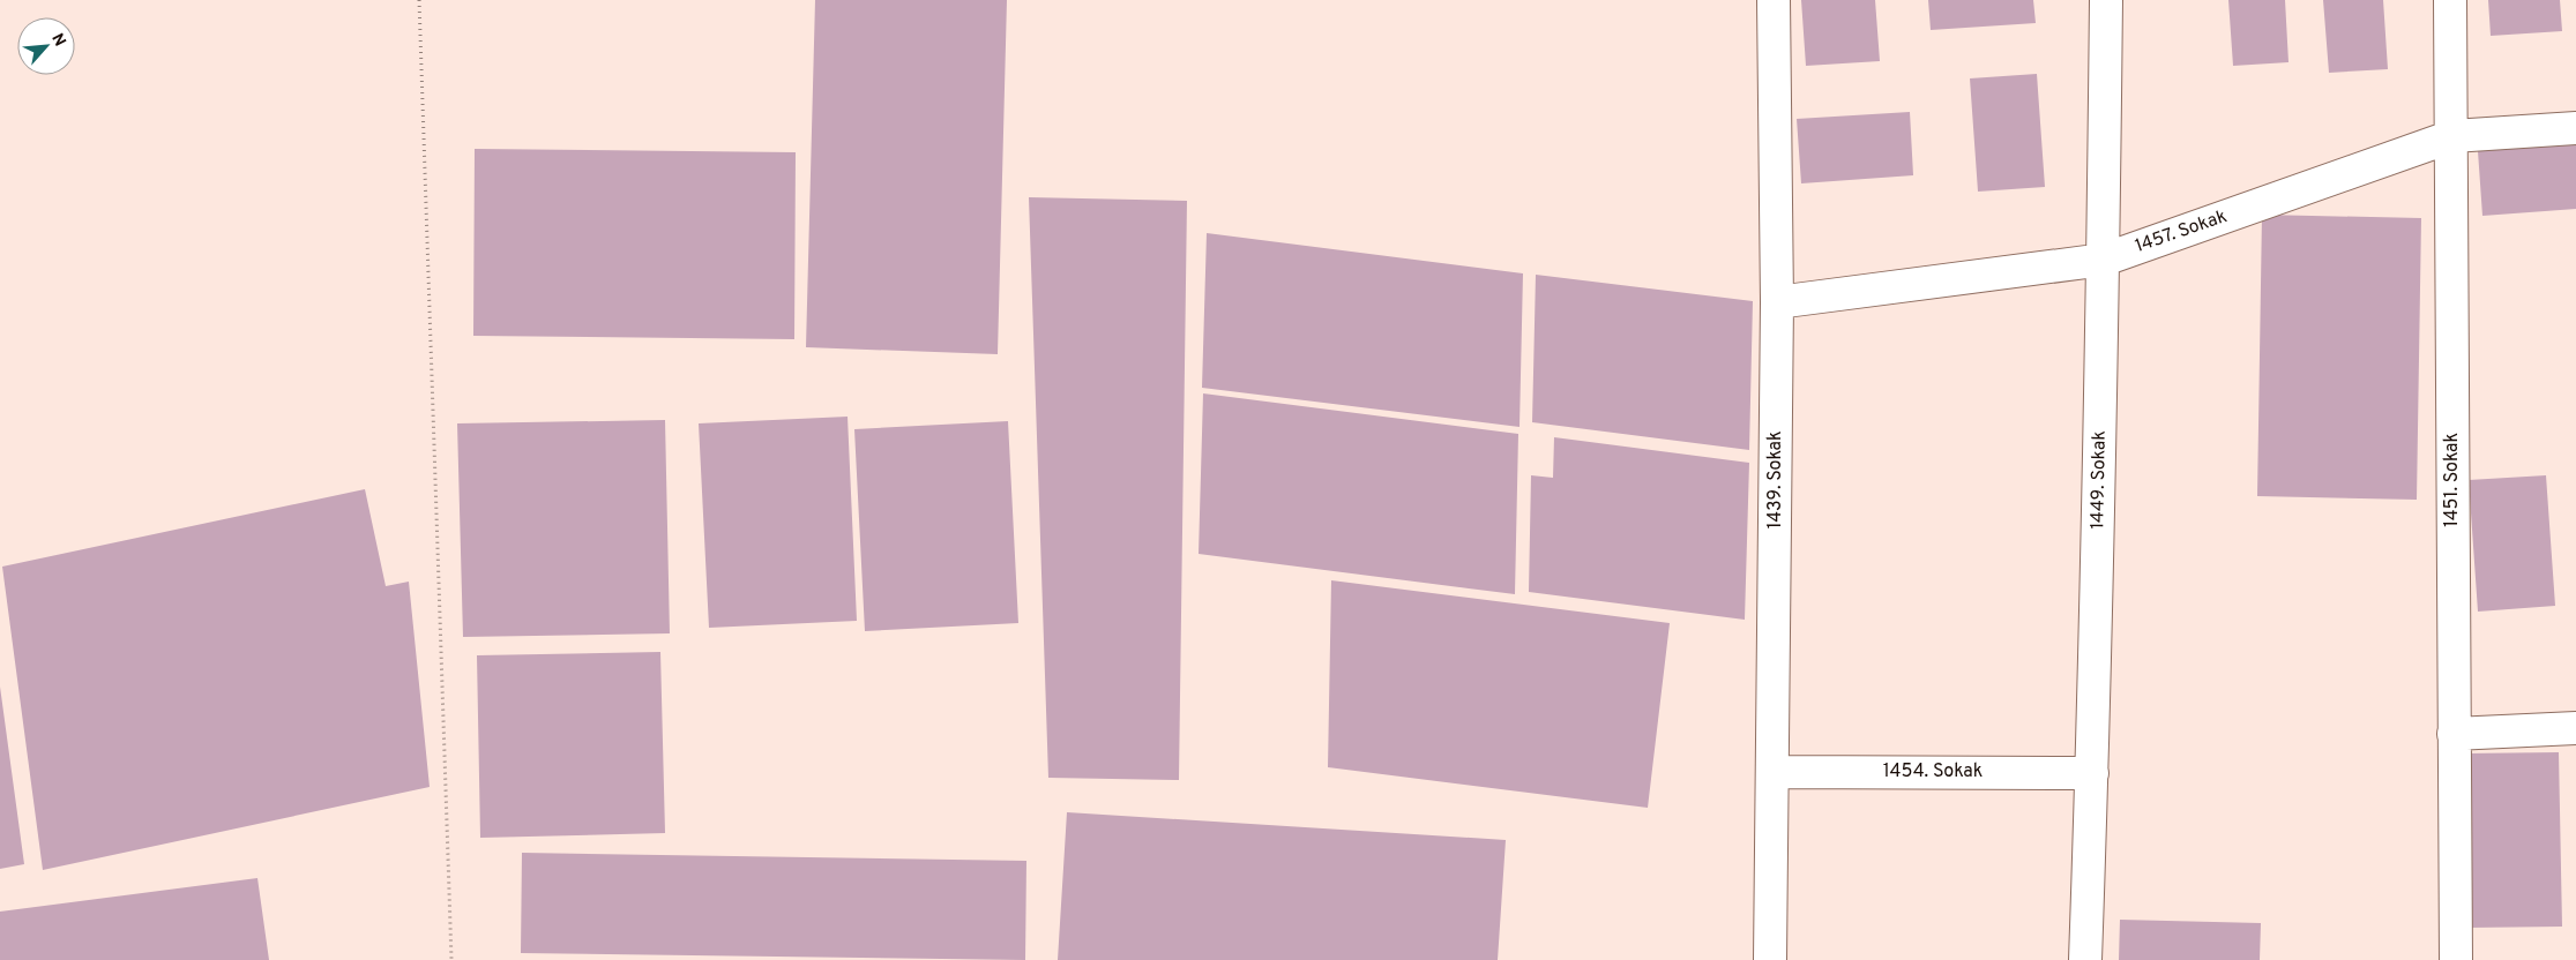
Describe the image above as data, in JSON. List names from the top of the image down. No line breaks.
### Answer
{"streets":{"street":["1457. Sokak","1439. Sokak","1449. Sokak","1451. Sokak","1454. Sokak"]},"crossings":[["1457. Sokak","1439. Sokak"],["1457. Sokak","1449. Sokak"],["1457. Sokak","1451. Sokak"],["1439. Sokak","1454. Sokak"],["1449. Sokak","1454. Sokak"]],"north":"top right"}
